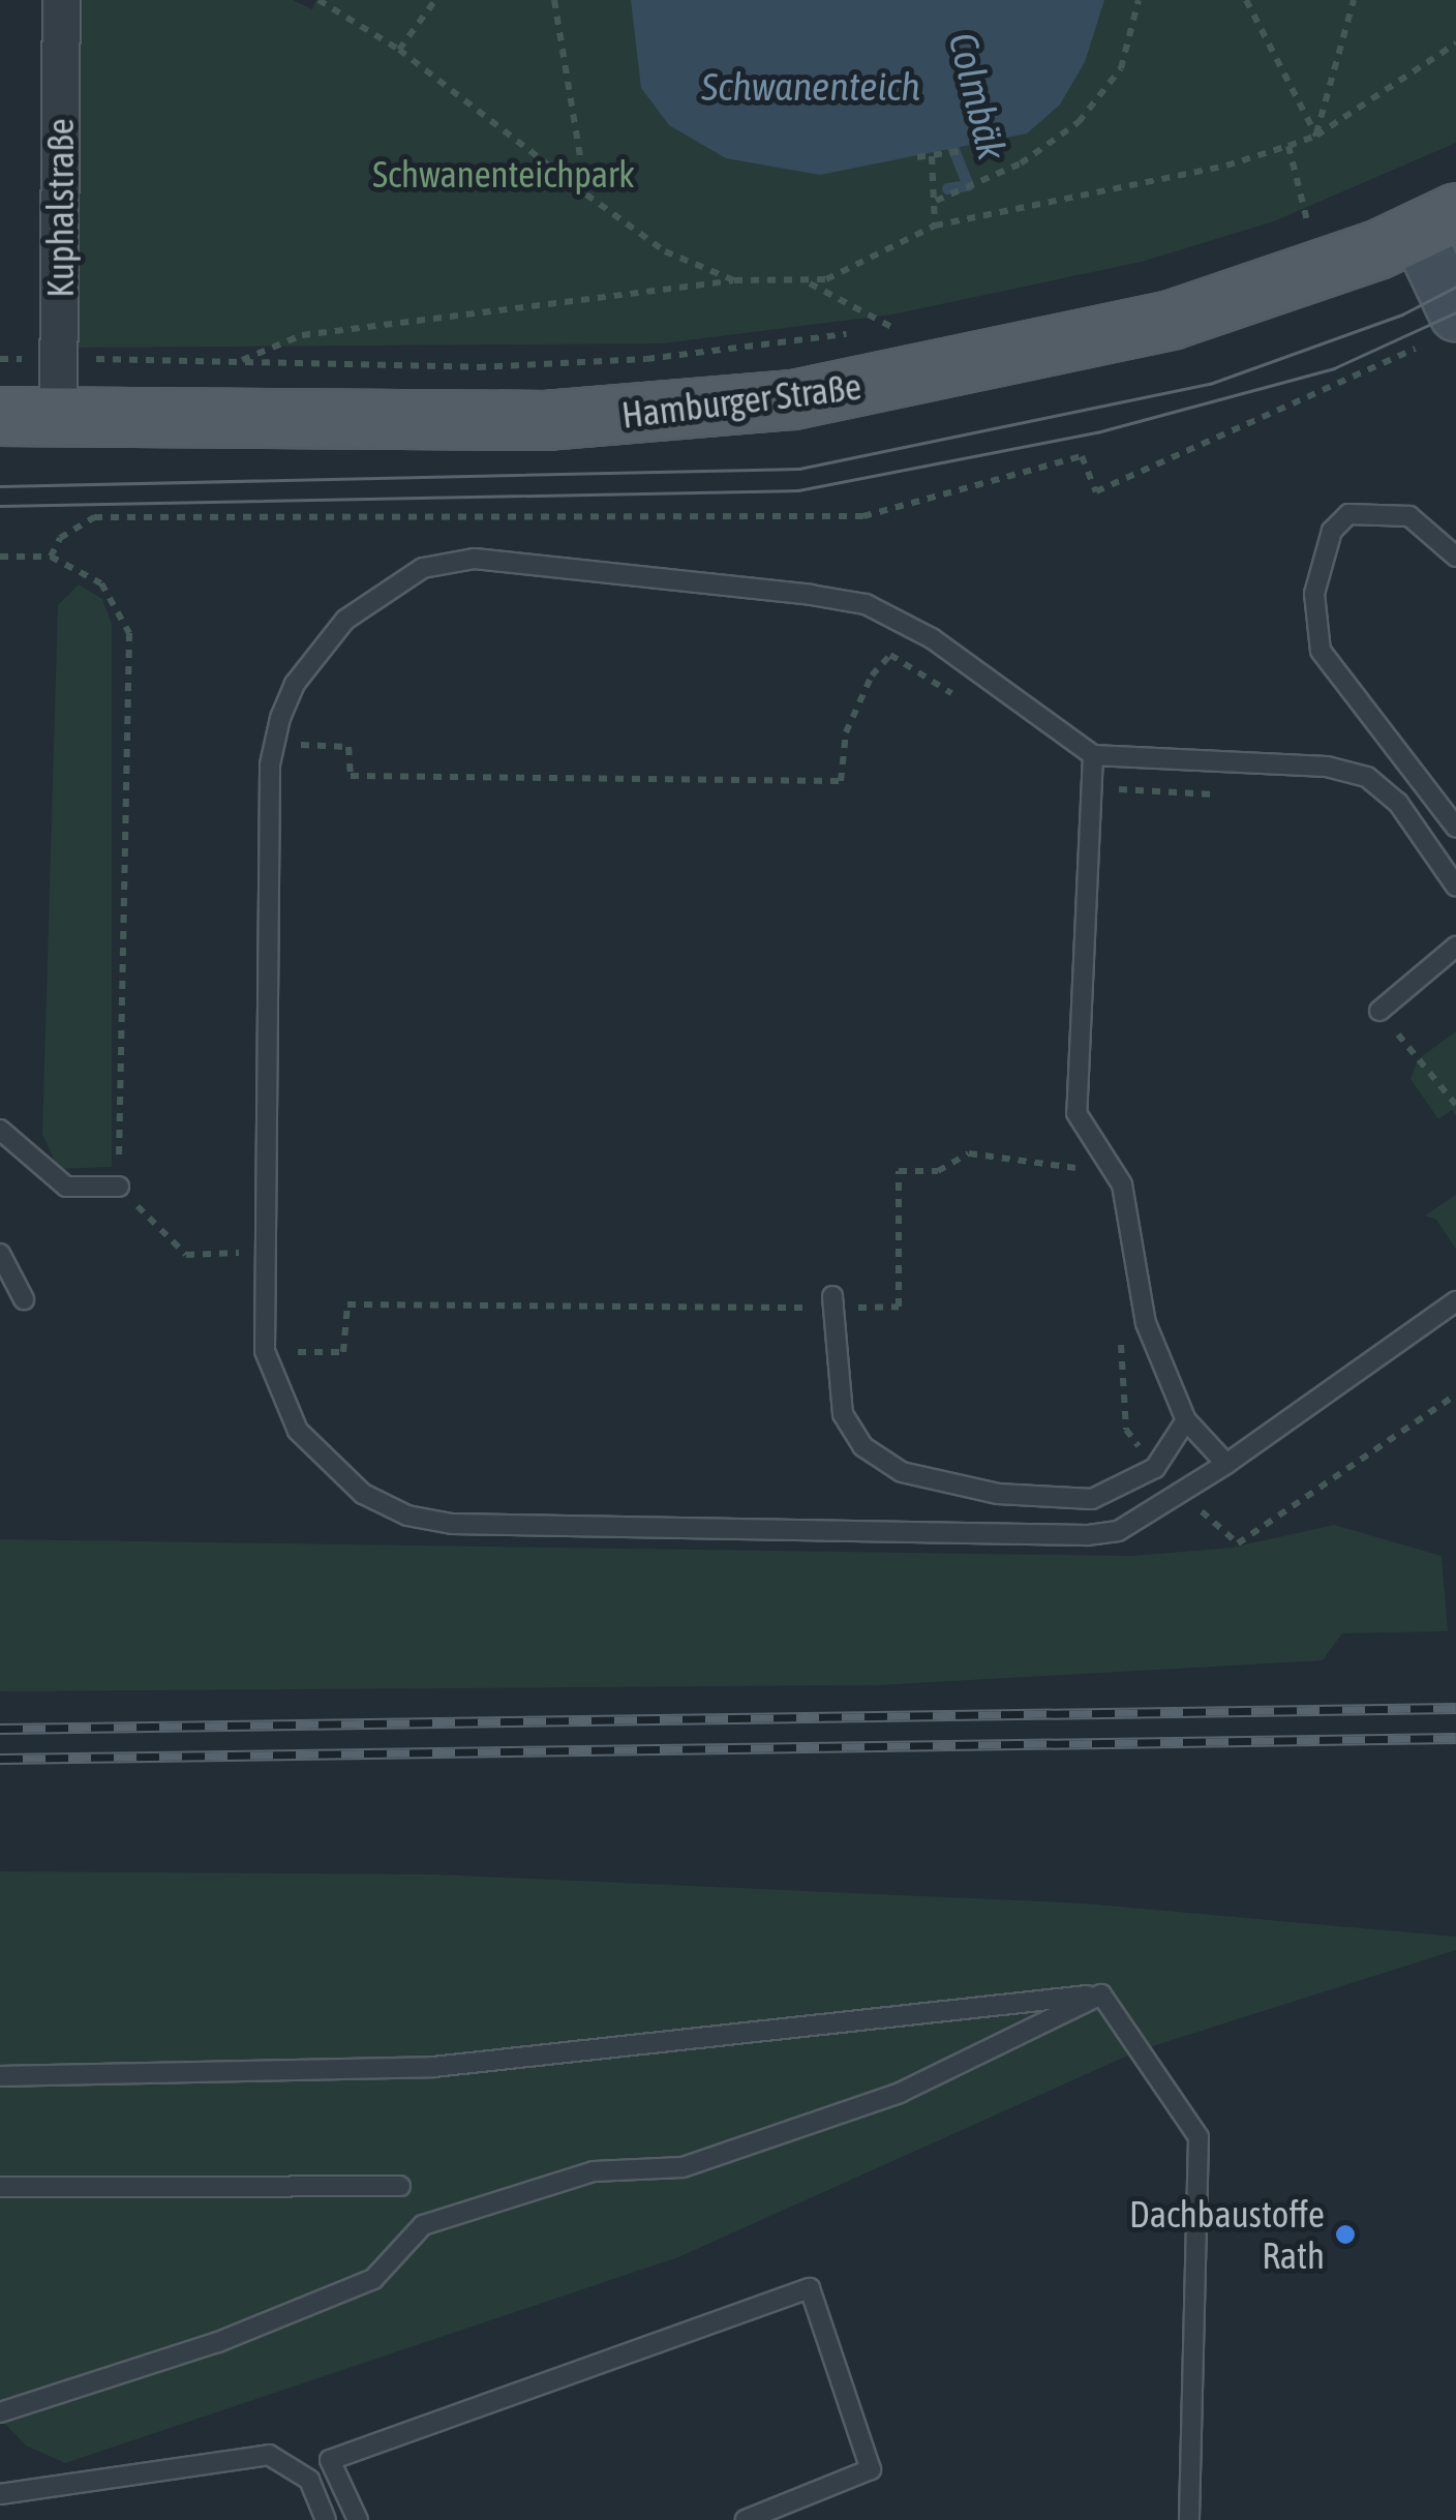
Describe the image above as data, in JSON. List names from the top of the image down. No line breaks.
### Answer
{"streets":{"main road":["Hamburger Straße"],"street":["Kuphalstraße"]},"crossings":[["Kuphalstraße","Hamburger Straße"]],"water":["Schwanenteich","Colmbäk"],"parks":["Schwanenteichpark"],"places":["Dachbaustoffe Rath"]}
